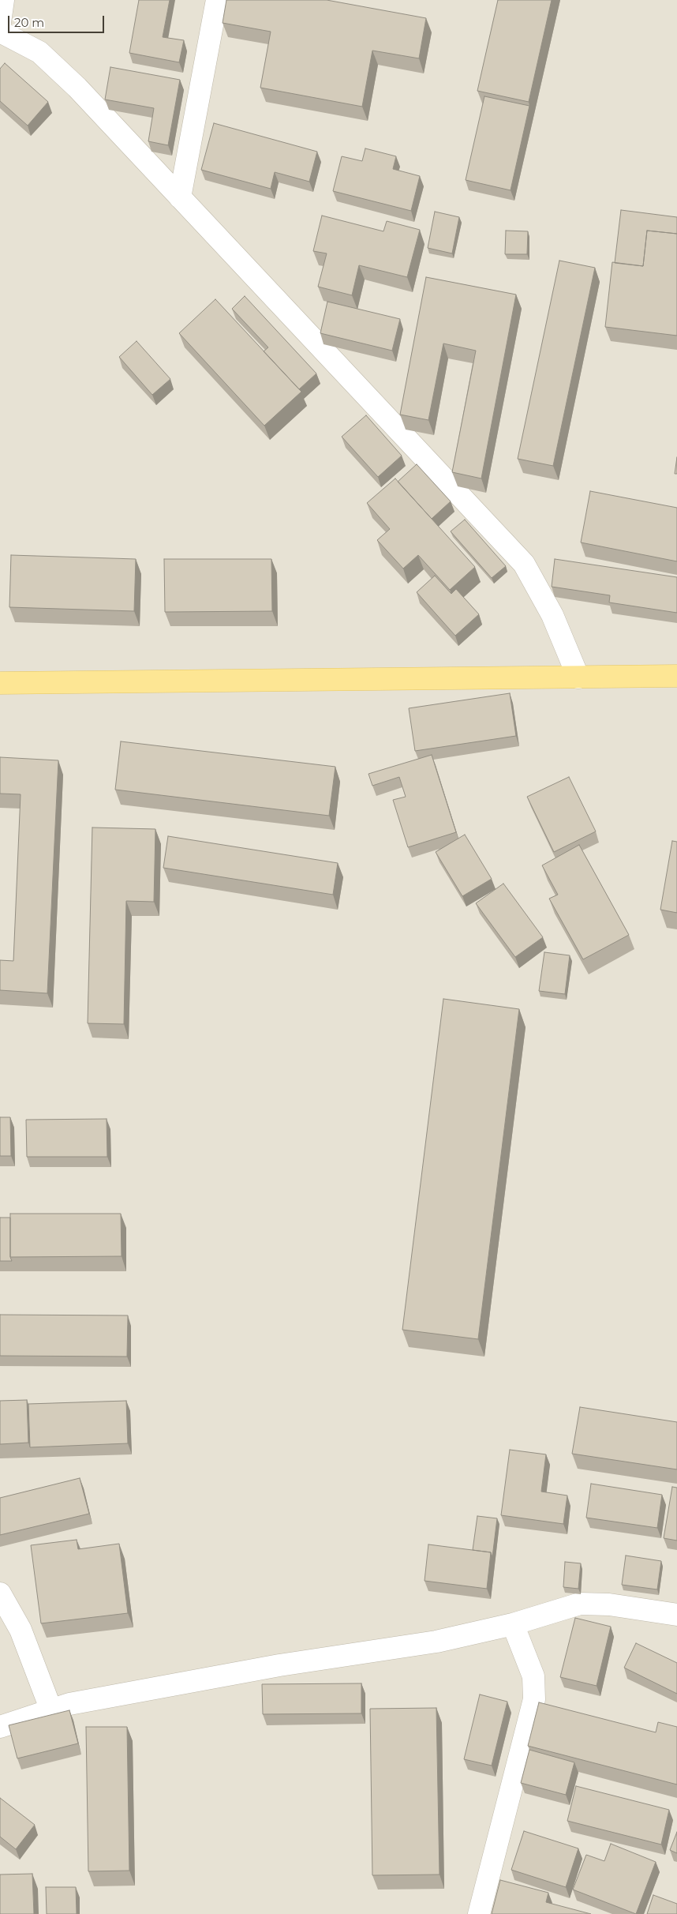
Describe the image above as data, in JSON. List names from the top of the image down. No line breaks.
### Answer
{"scale_bar":"20 m"}
